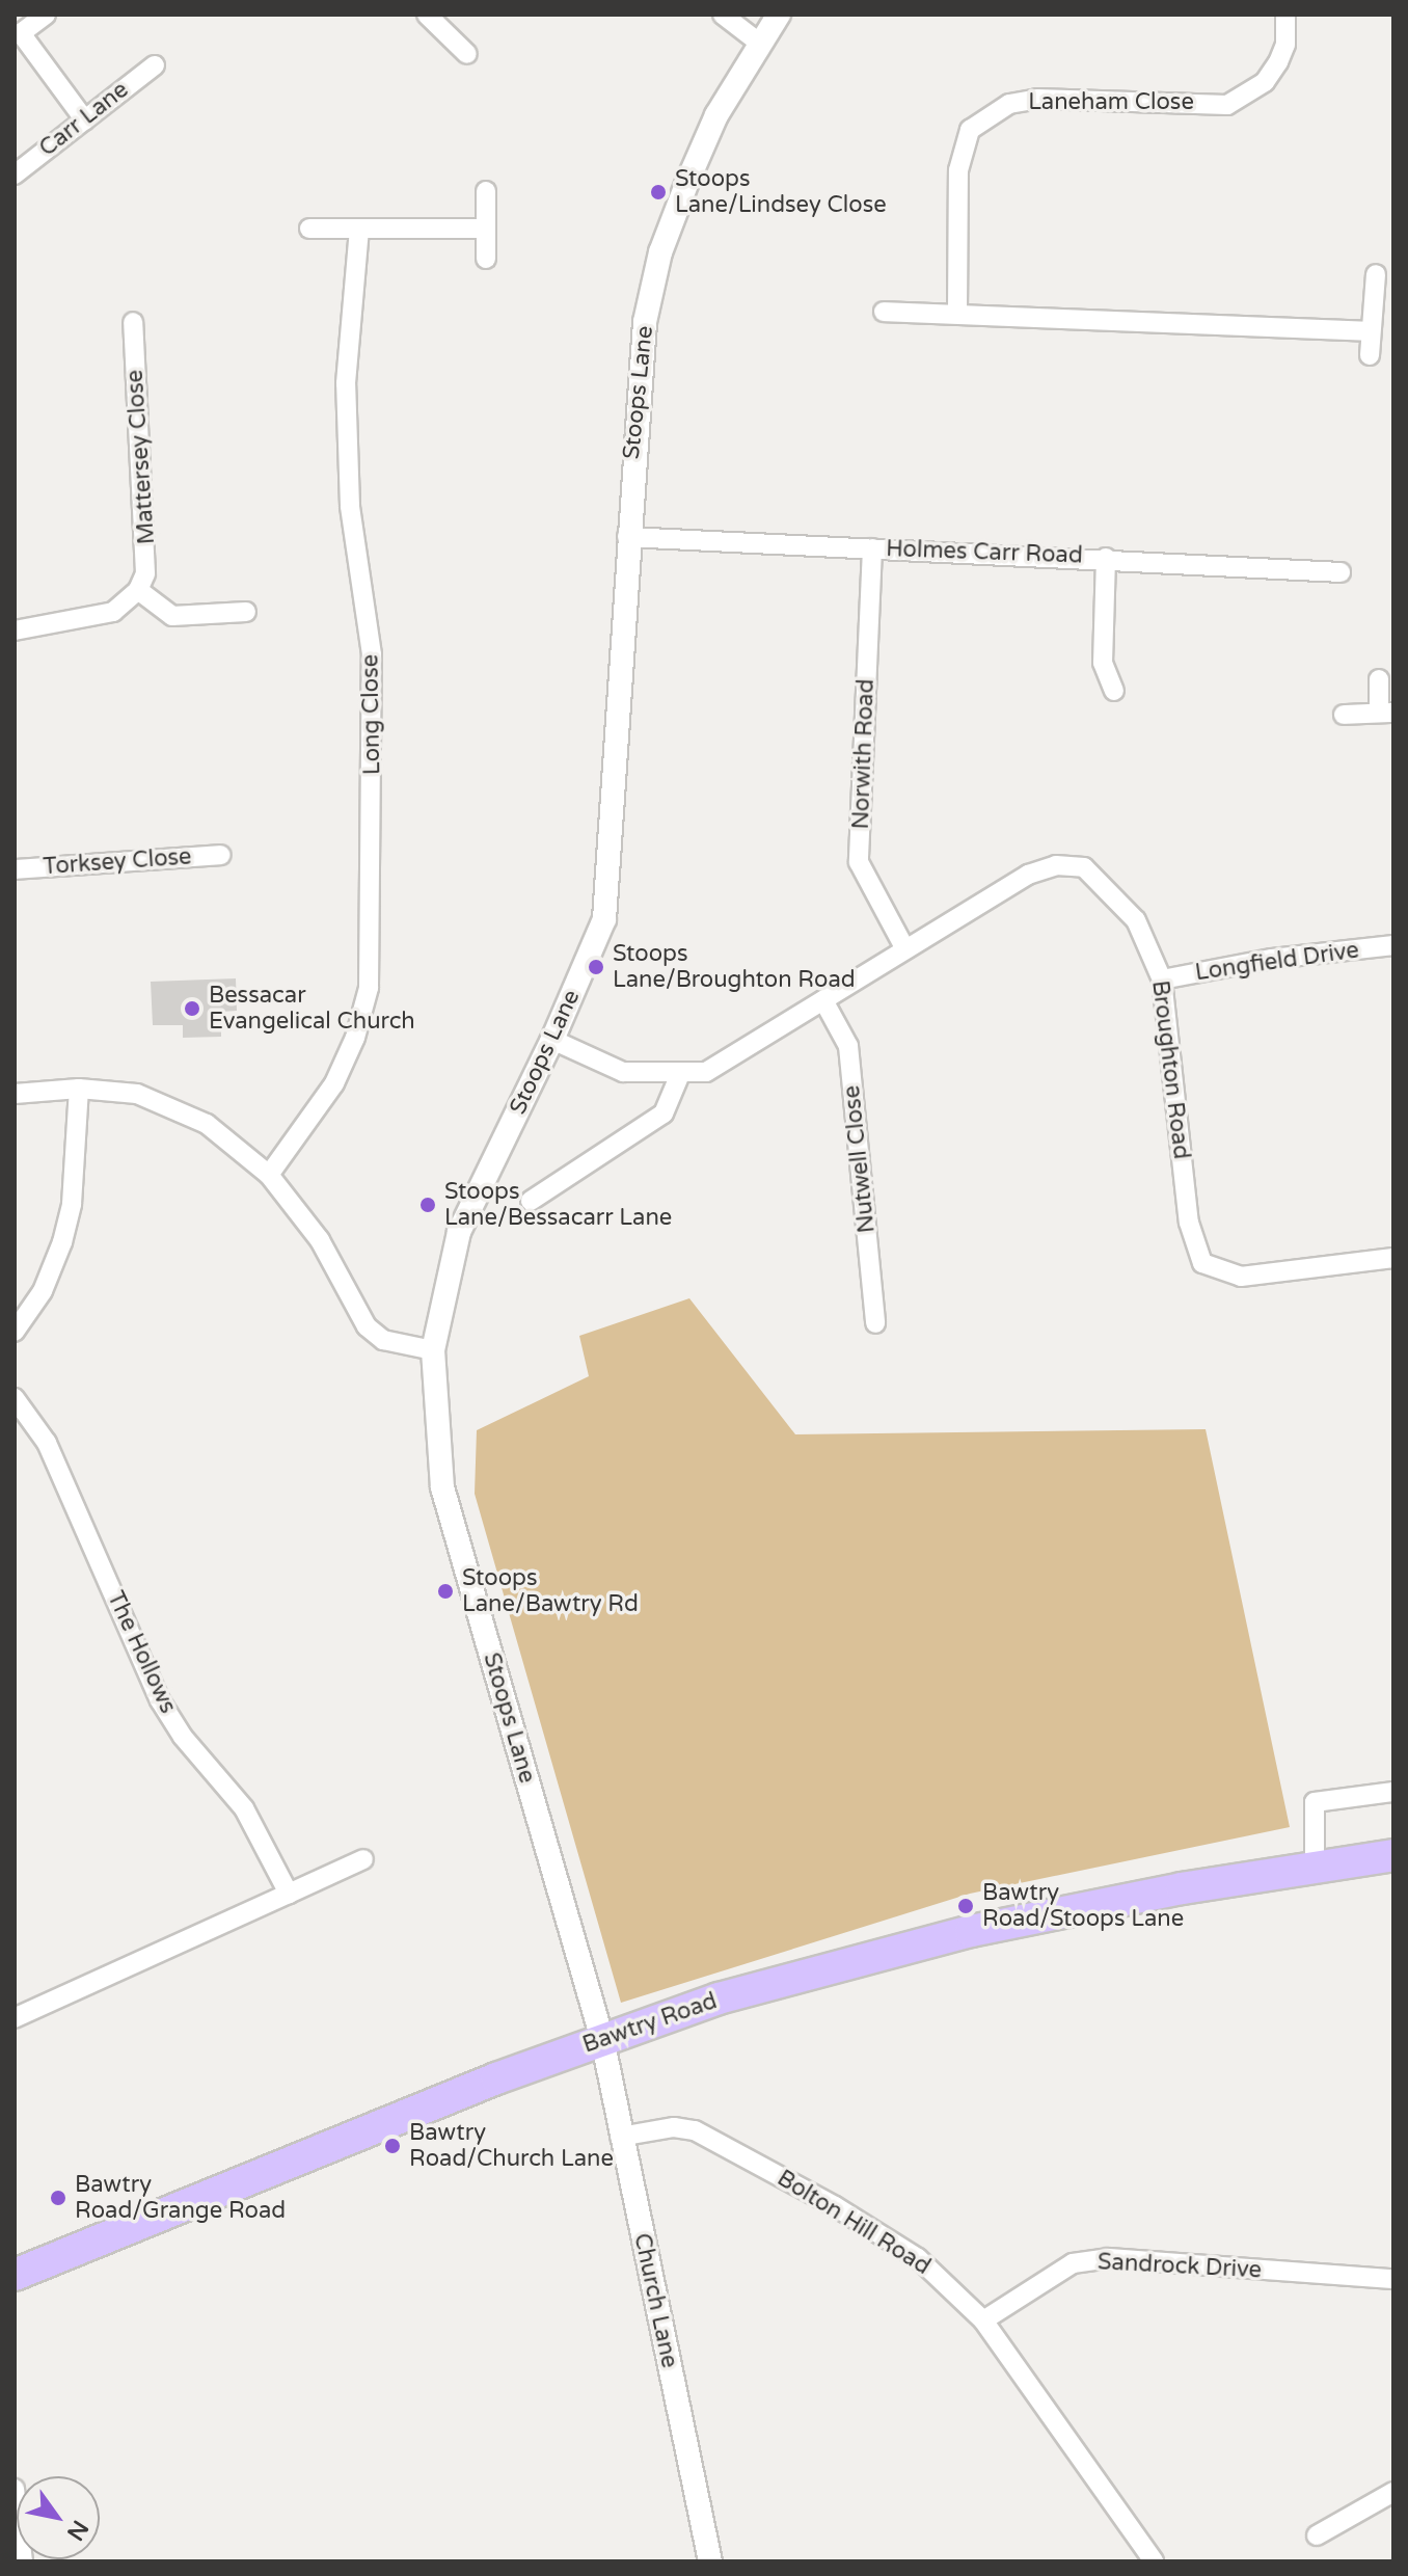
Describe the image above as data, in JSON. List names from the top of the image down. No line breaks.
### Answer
{"streets":{"highway":["Bawtry Road"],"street":["Laneham Close","Carr Lane","Stoops Lane","Mattersey Close","Holmes Carr Road","Long Close","Norwith Road","Torksey Close","Longfield Drive","Broughton Road","Nutwell Close","The Hollows","Bolton Hill Road","Sandrock Drive","Church Lane"]},"crossings":[["Stoops Lane","Holmes Carr Road"],["Stoops Lane","Broughton Road"],["Stoops Lane","Bawtry Road"],["Stoops Lane","Church Lane"],["Holmes Carr Road","Norwith Road"],["Norwith Road","Broughton Road"],["Longfield Drive","Broughton Road"],["Broughton Road","Nutwell Close"],["Bawtry Road","Church Lane"],["Bolton Hill Road","Sandrock Drive"],["Bolton Hill Road","Church Lane"]],"places":["Stoops Lane/Lindsey Close","Stoops Lane/Broughton Road","Bessacar Evangelical Church","Stoops Lane/Bessacarr Lane","Stoops Lane/Bawtry Rd","Bawtry Road/Stoops Lane","Bawtry Road/Church Lane","Bawtry Road/Grange Road"],"north":"bottom right"}
